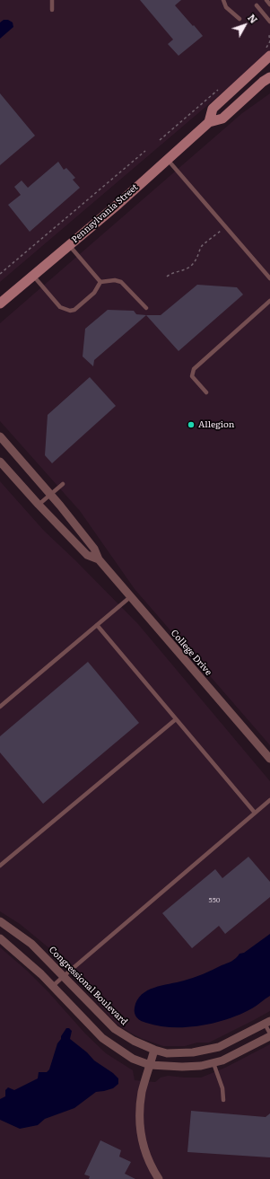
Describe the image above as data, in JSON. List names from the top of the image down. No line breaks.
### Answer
{"streets":{"main road":["Pennsylvania Street"],"street":["College Drive","Congressional Boulevard"]},"places":["Allegion"],"house_numbers":["550"],"north":"top right"}
